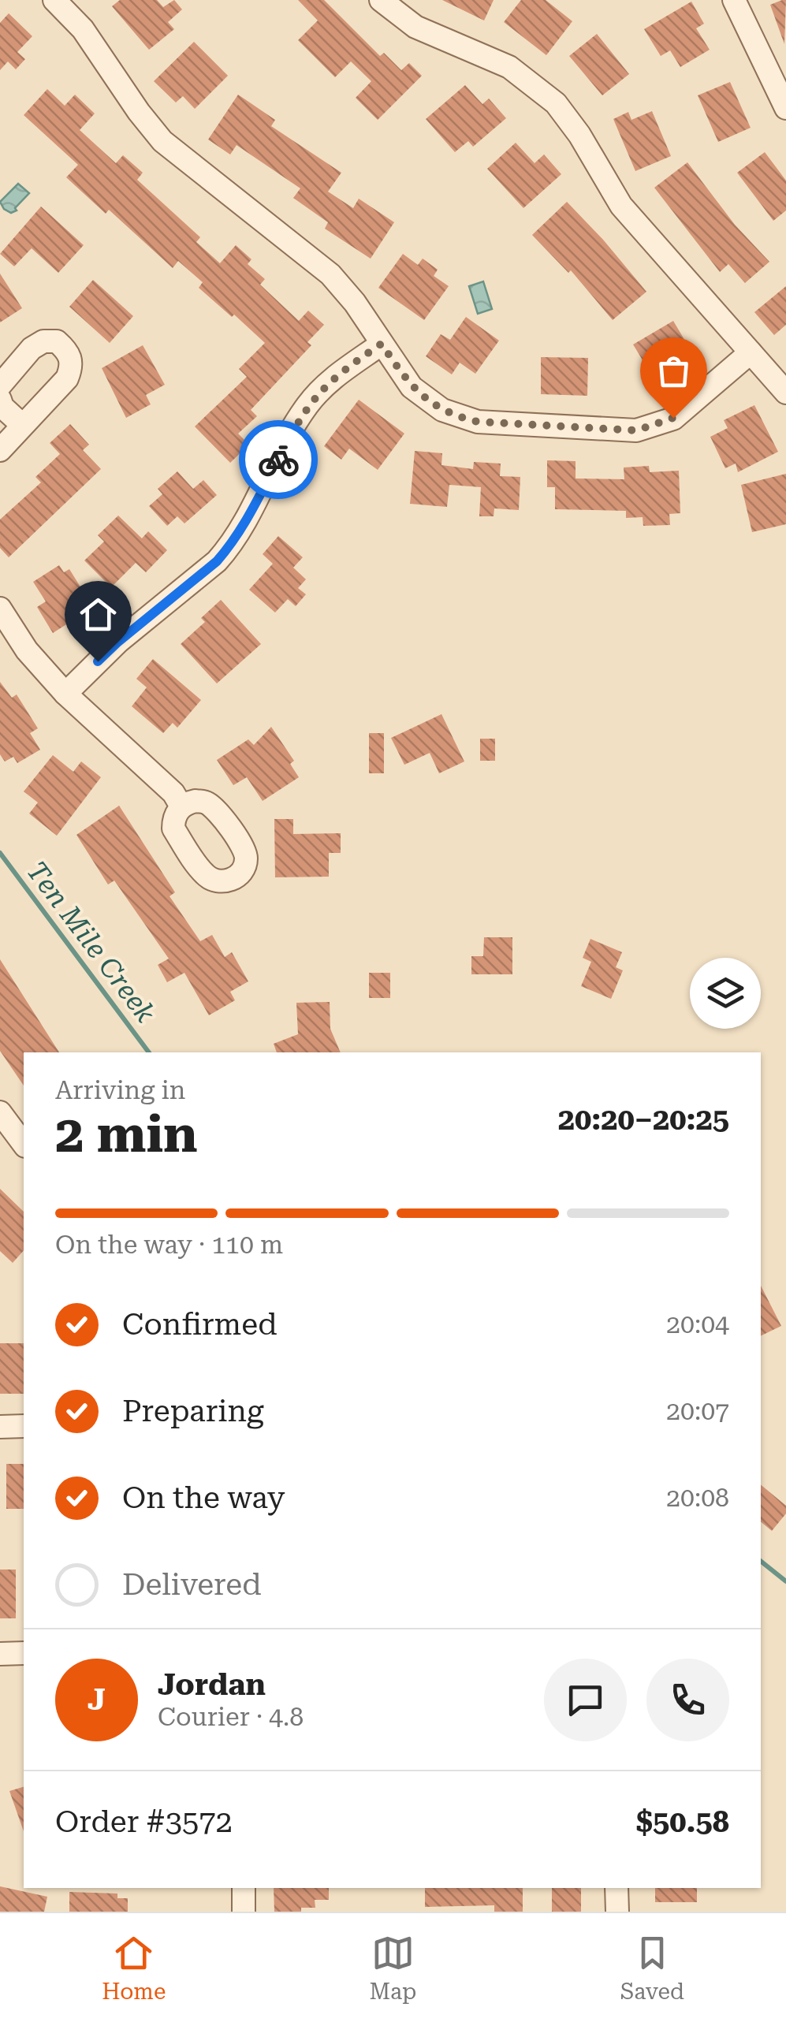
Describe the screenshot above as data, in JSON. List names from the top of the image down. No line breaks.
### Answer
{"water":["Ten Mile Creek"],"page":{"heading":["2 min","Arriving in","20:20–20:25"],"panel":["Jordan","Courier · 4.8","Order #3572","$50.58"],"bar":"On the way · 110 m","list":[["Confirmed","20:04"],["Preparing","20:07"],["On the way","20:08"],"Delivered"],"round":"J","tabs":["Home","Map","Saved"]}}
